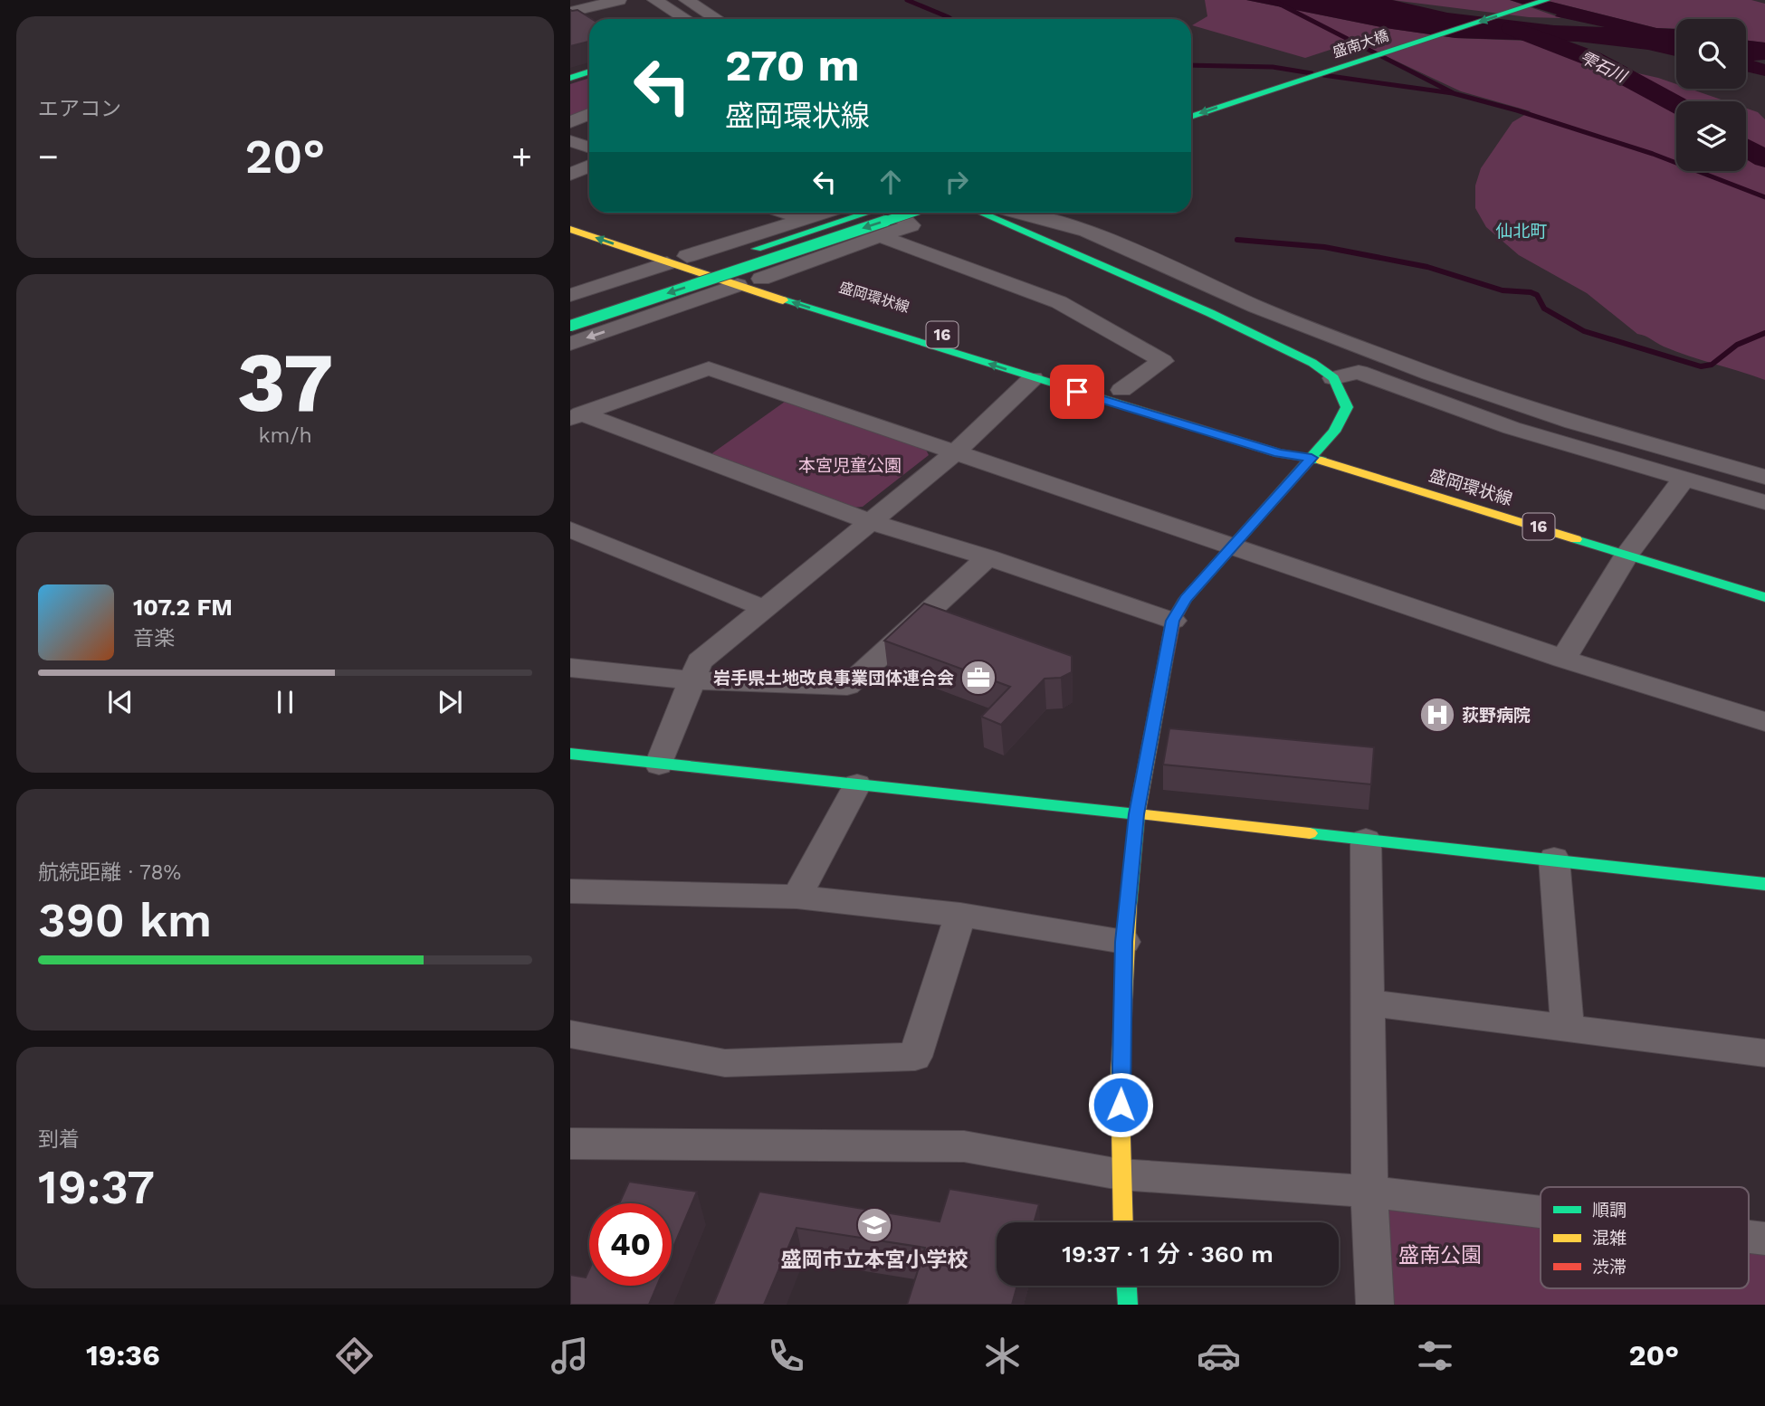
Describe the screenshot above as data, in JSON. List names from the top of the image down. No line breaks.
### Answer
{"streets":{"street":["盛南大橋","盛岡環状線","16"]},"districts":["仙北町"],"water":["雫石川"],"parks":["本宮児童公園","盛南公園"],"places":{"office":["岩手県土地改良事業団体連合会"],"hospital":["荻野病院"],"school or university":["盛岡市立本宮小学校"]},"legend":["順調","混雑","渋滞"],"page":{"tile":["エアコン",["37","km/h"],["航続距離 · 78%","390 km"],["到着","19:37"]],"turn":["270 m","盛岡環状線"],"heat":["−","20°","+"],"song":["107.2 FM","音楽"],"limit":"40","trip":"19:37 · 1 分 · 360 m","tabs":["19:36","20°"]}}
